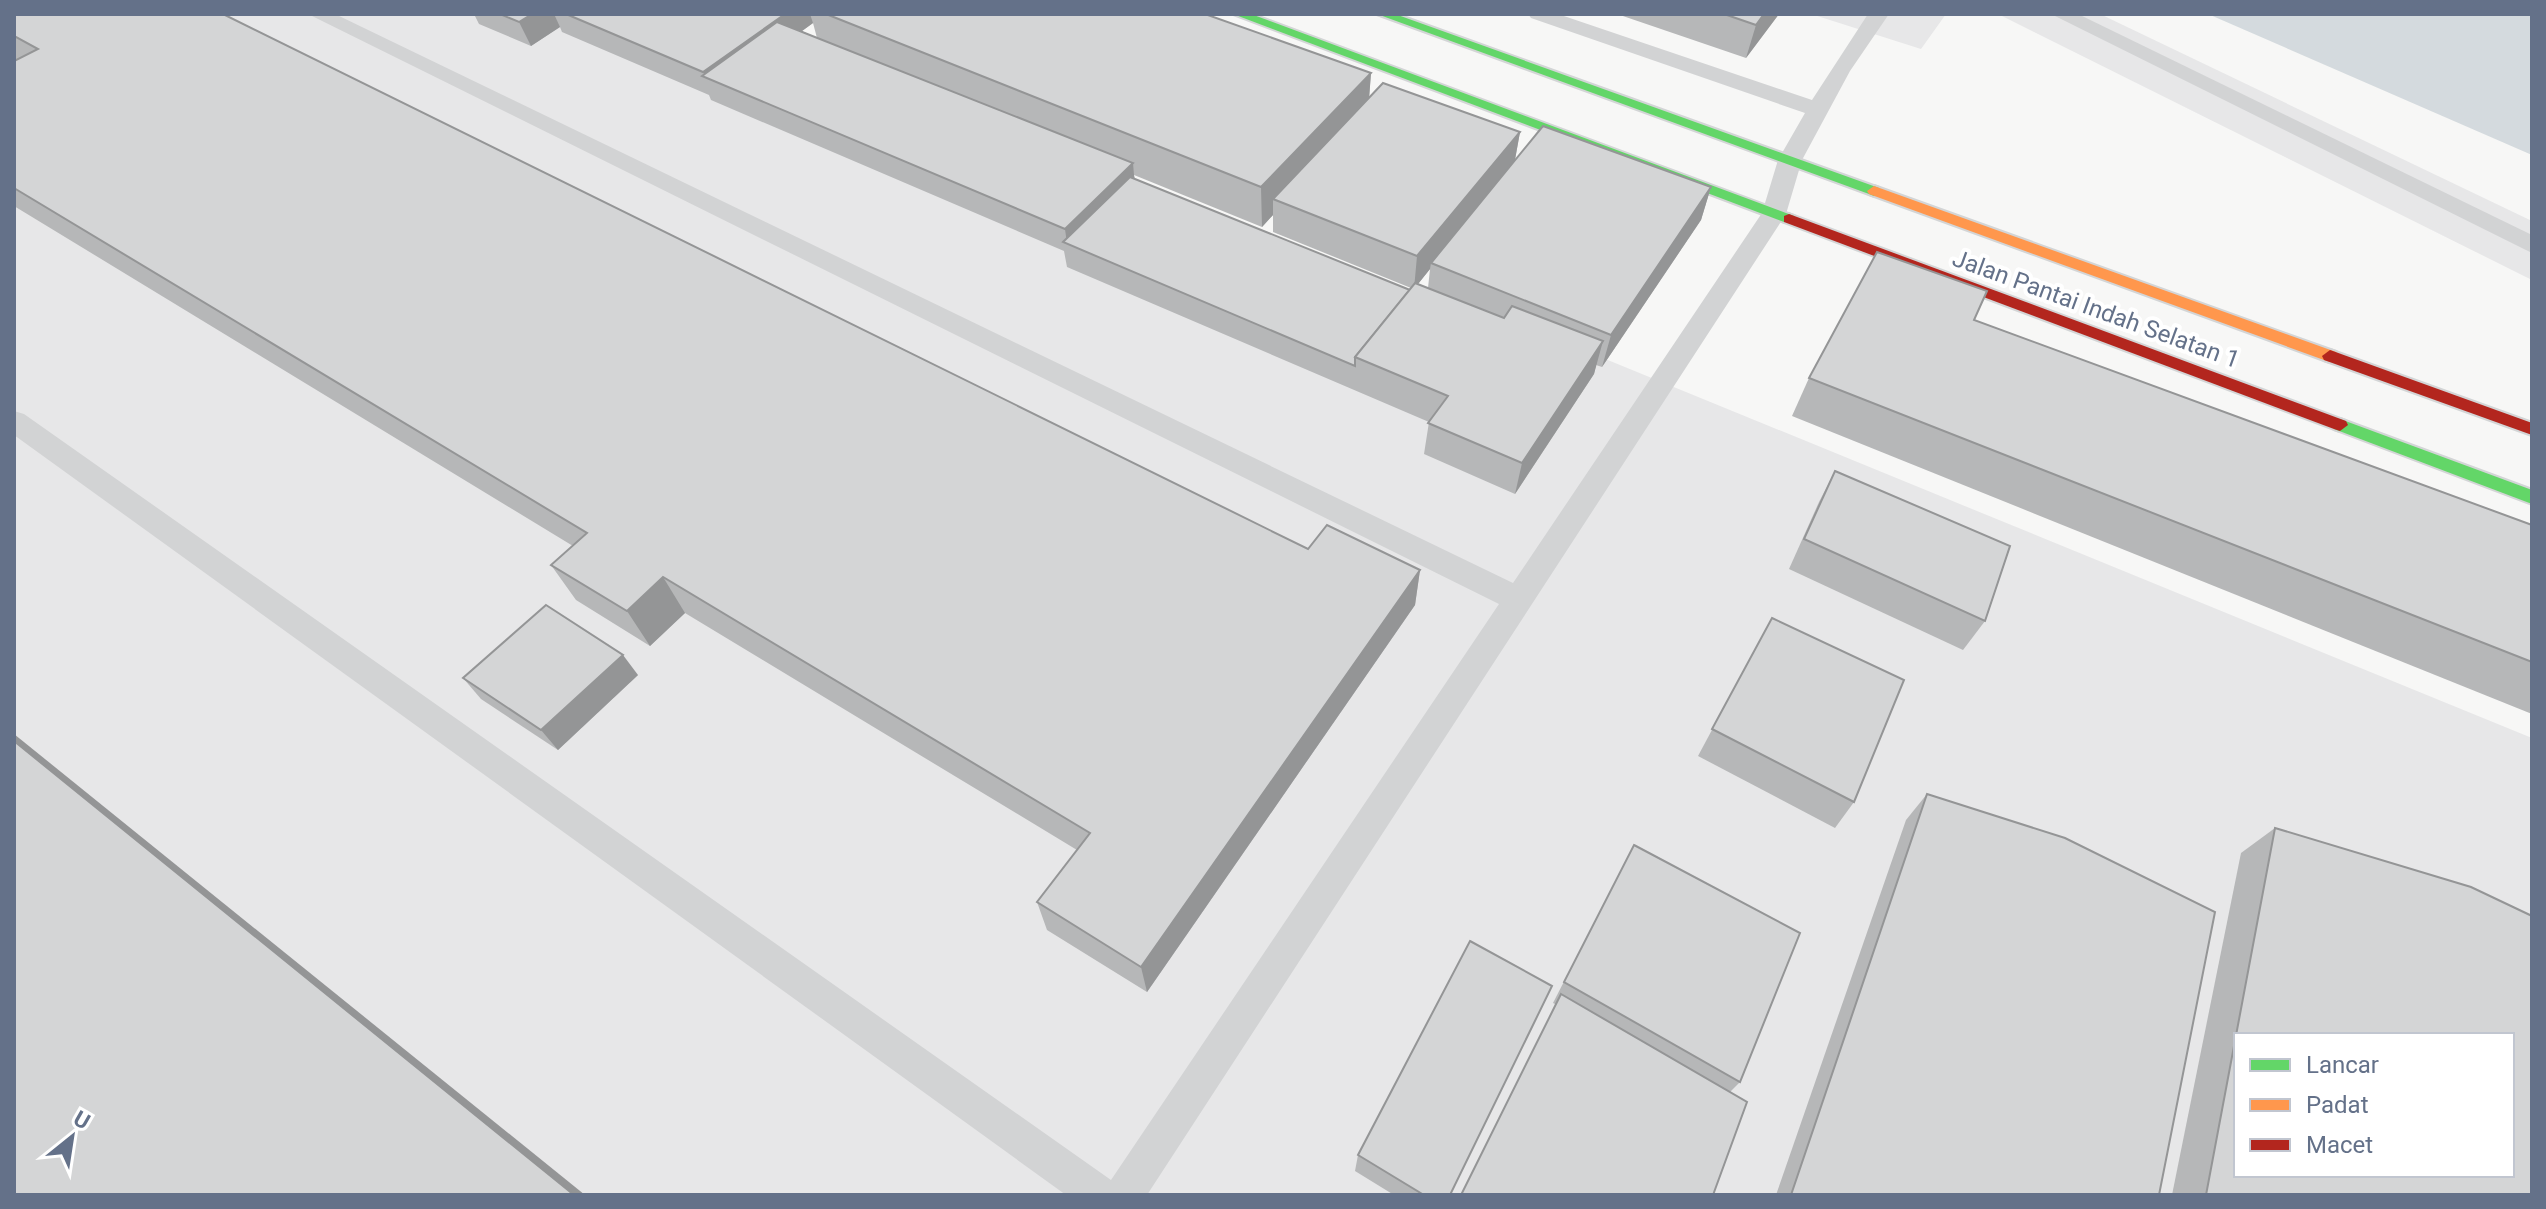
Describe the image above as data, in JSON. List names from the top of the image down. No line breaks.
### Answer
{"streets":{"street":["Jalan Pantai Indah Selatan 1"]},"legend":["Lancar","Padat","Macet"],"north":"top right"}
